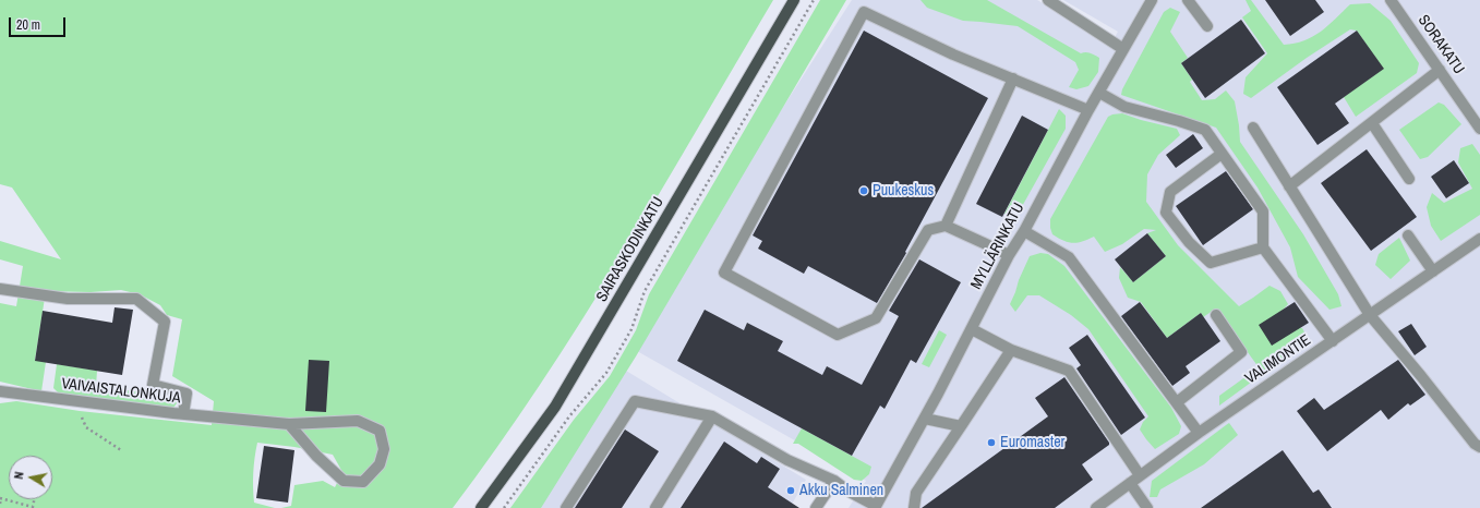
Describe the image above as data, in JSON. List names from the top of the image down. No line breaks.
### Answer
{"streets":{"main road":["SAIRASKODINKATU"],"street":["SORAKATU","MYLLÄRINKATU","VALIMONTIE","VAIVAISTALONKUJA"]},"places":["Puukeskus","Euromaster","Akku Salminen"],"scale_bar":"20 m","north":"left"}
